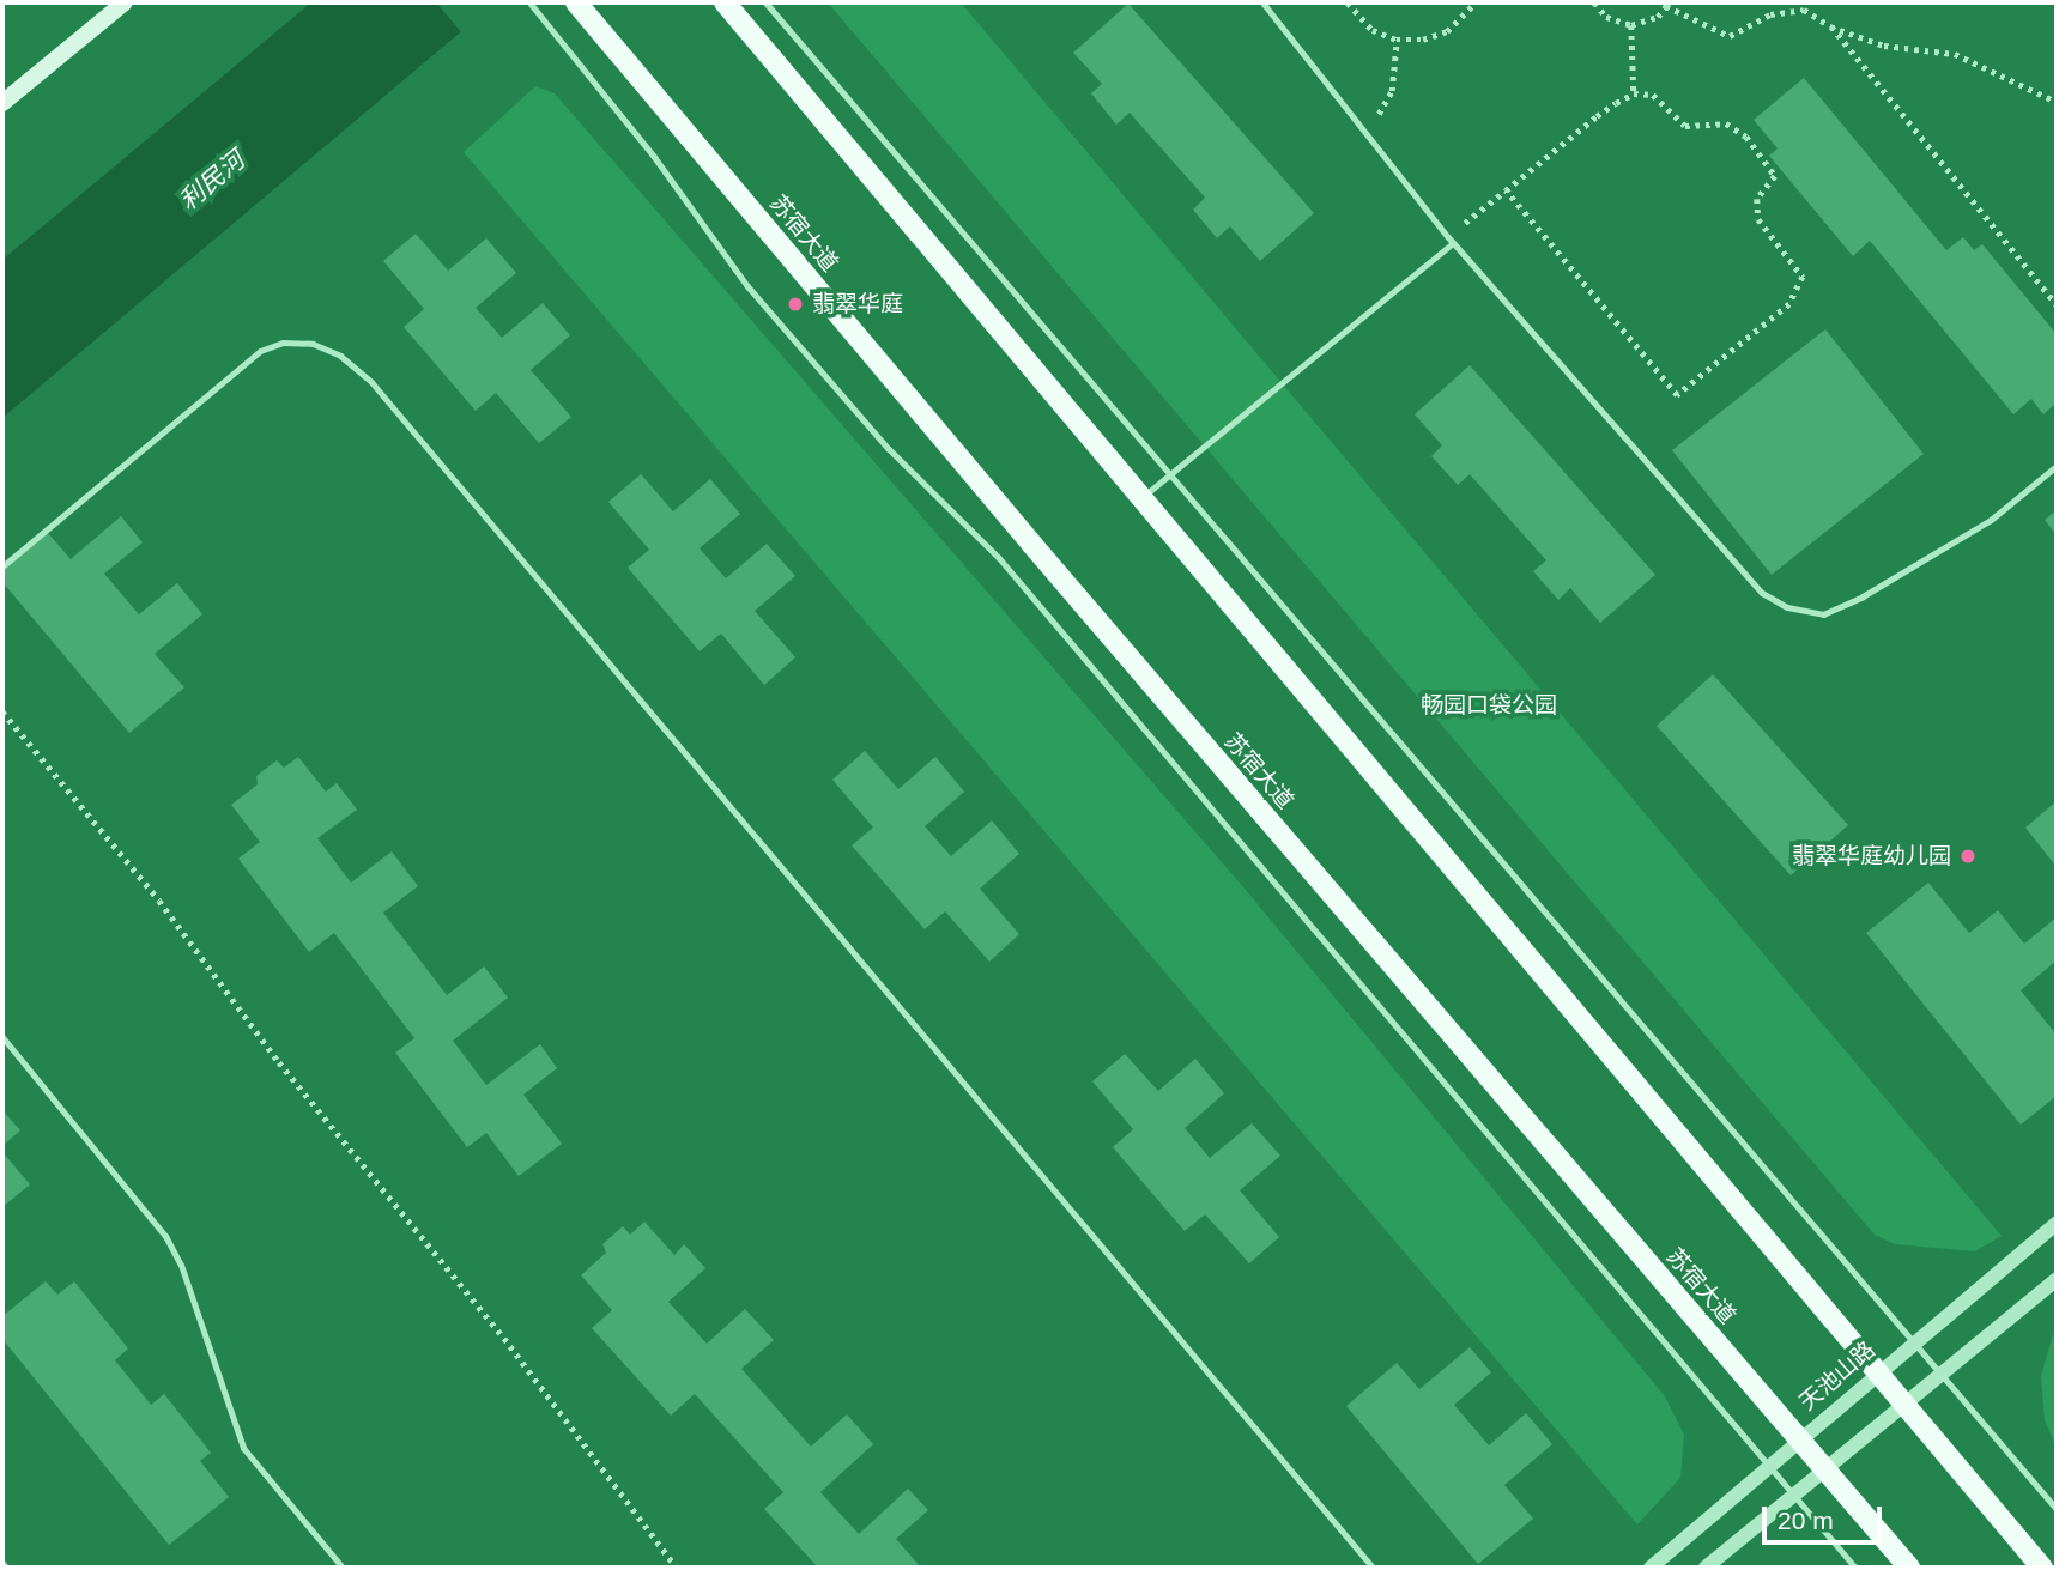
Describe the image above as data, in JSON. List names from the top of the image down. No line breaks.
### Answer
{"streets":{"main road":["苏宿大道"],"street":["天池山路"]},"crossings":[["苏宿大道","天池山路"]],"water":["利民河"],"parks":["畅园口袋公园"],"places":["翡翠华庭","翡翠华庭幼儿园"],"scale_bar":"20 m"}
